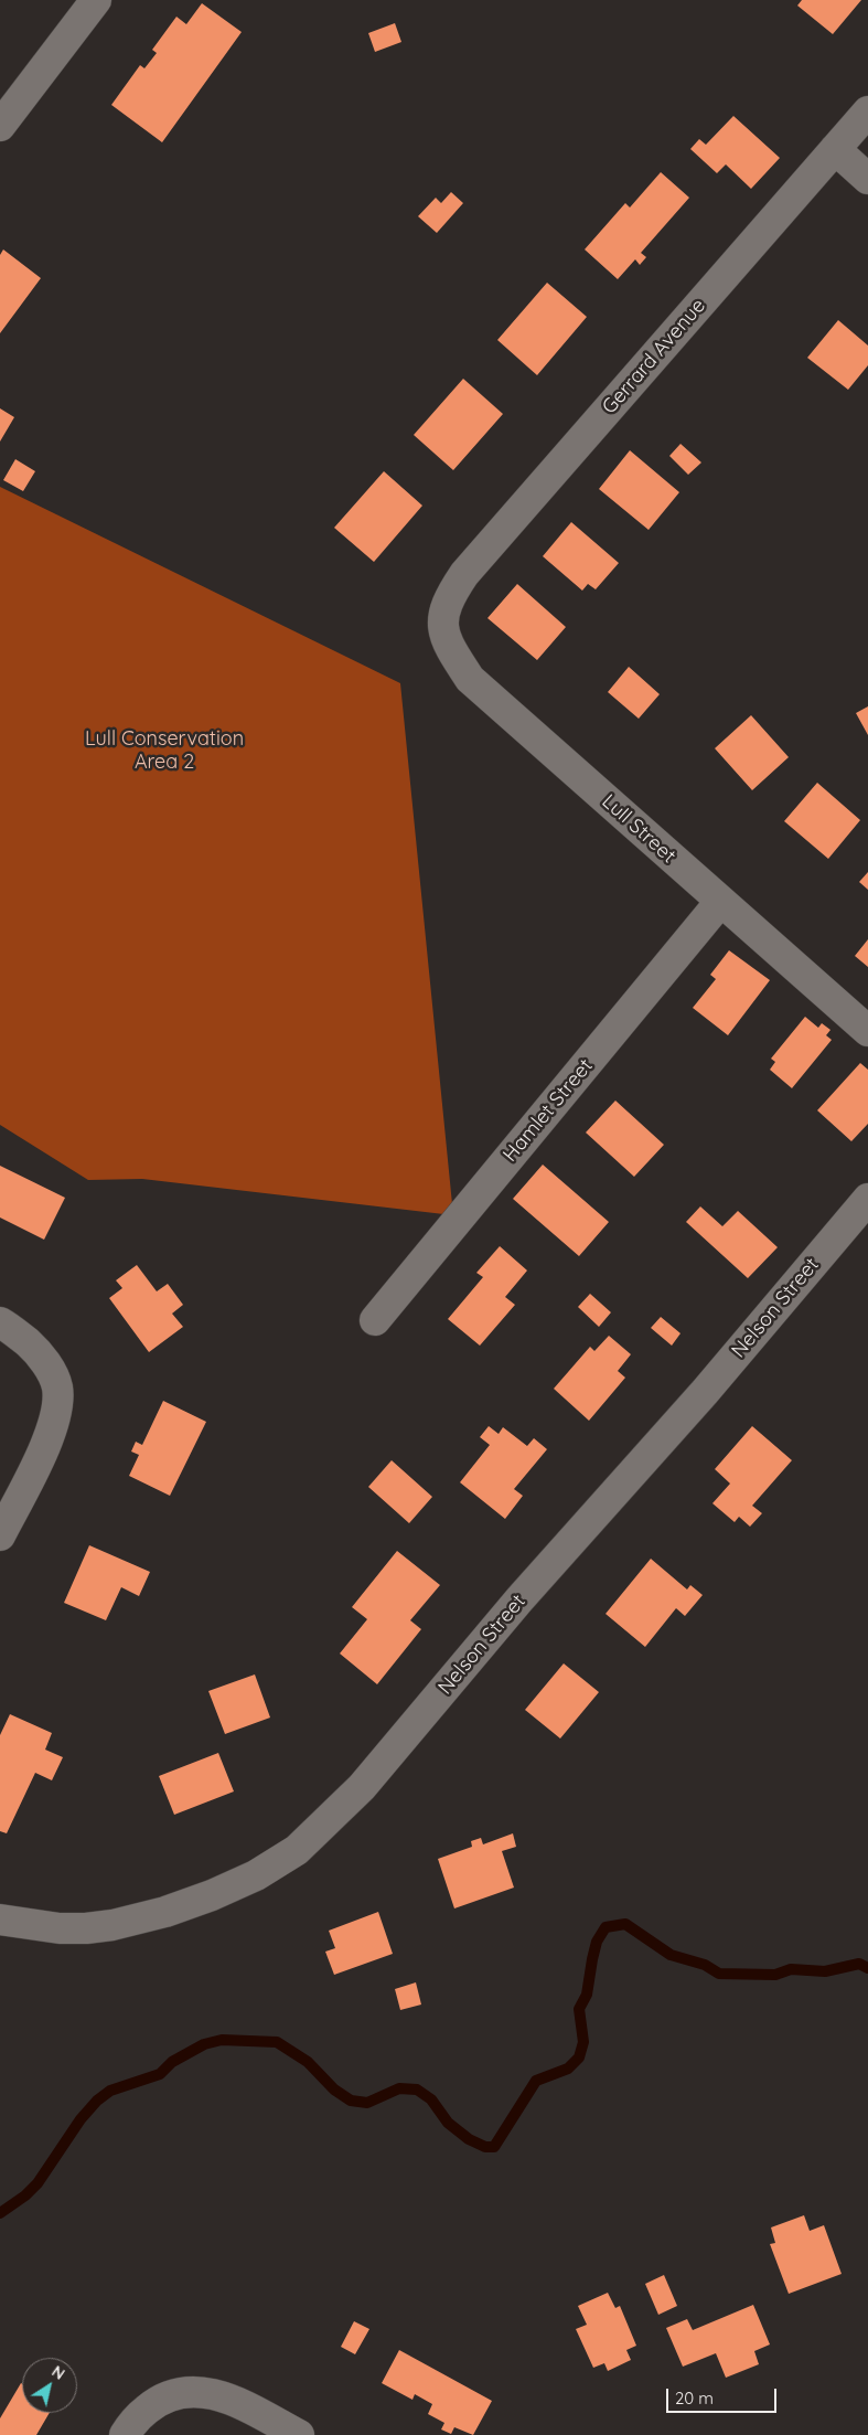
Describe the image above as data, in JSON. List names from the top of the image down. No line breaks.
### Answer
{"streets":{"street":["Gerrard Avenue","Lull Street","Hamlet Street","Nelson Street"]},"crossings":[["Gerrard Avenue","Lull Street"],["Lull Street","Hamlet Street"]],"parks":["Lull Conservation Area 2"],"scale_bar":"20 m","north":"top right"}
